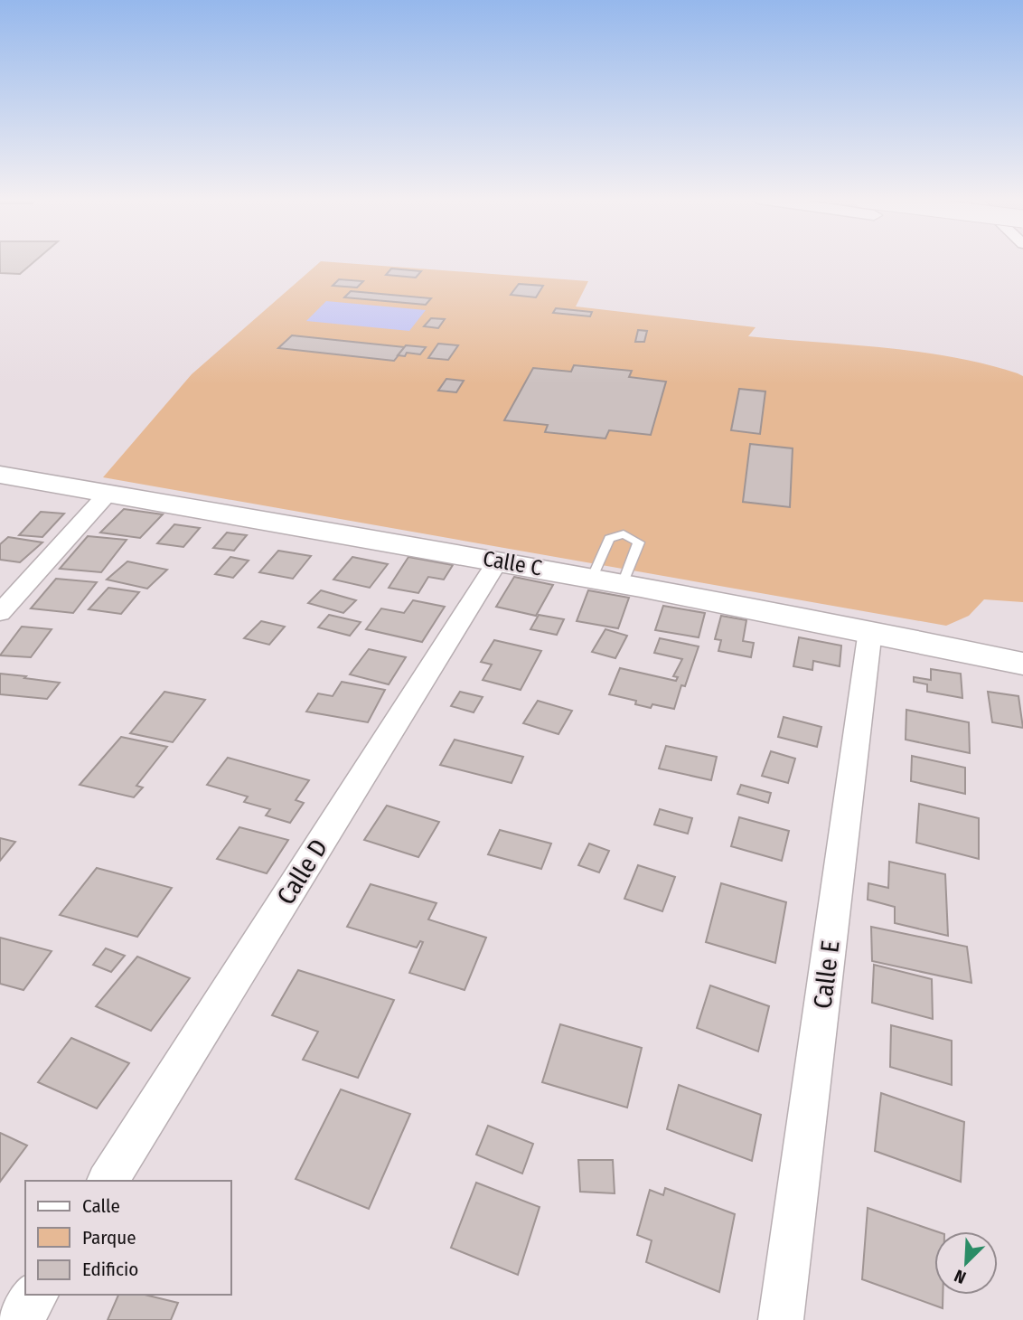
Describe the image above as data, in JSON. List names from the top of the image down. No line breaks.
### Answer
{"streets":{"main road":["Calle C"],"street":["Calle D","Calle E"]},"crossings":[["Calle C","Calle D"],["Calle C","Calle E"]],"legend":["Calle","Parque","Edificio"],"north":"bottom left"}
